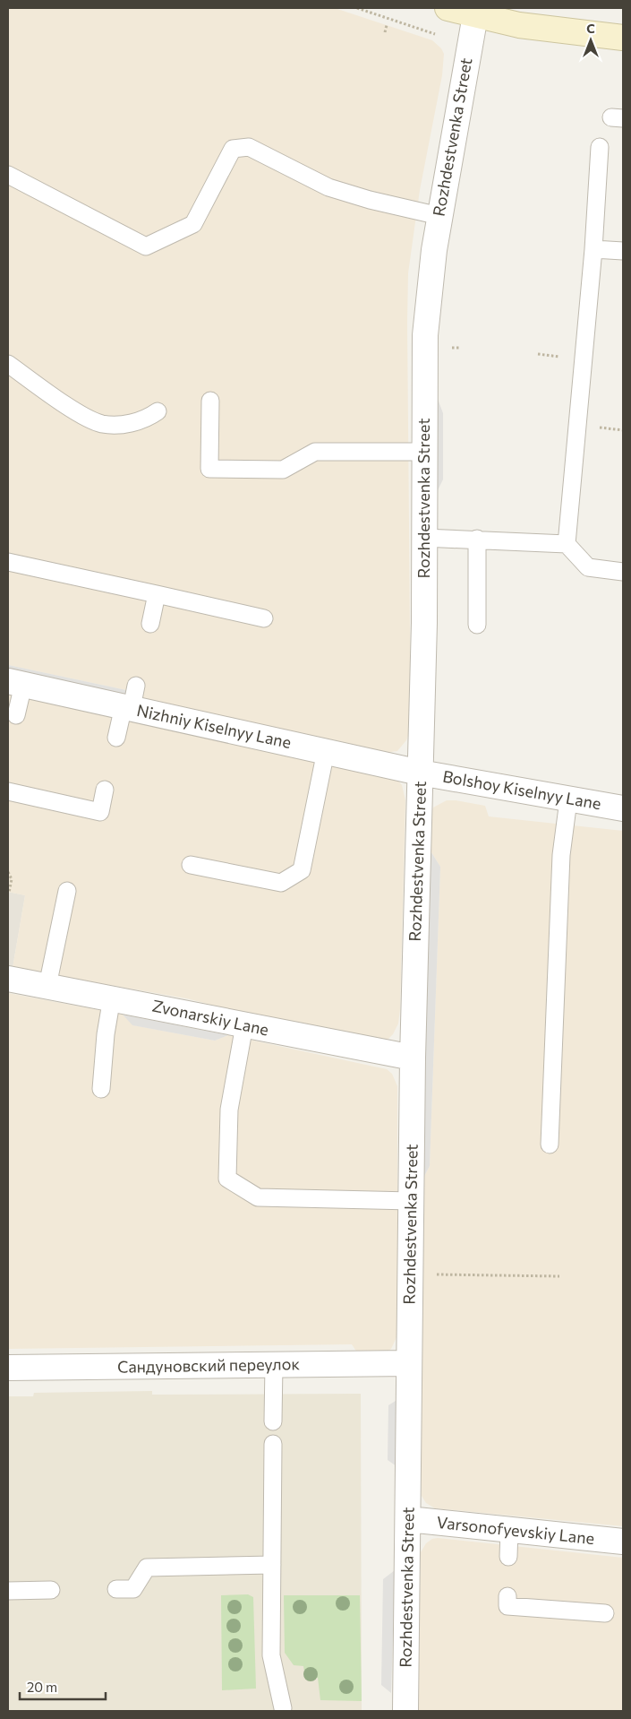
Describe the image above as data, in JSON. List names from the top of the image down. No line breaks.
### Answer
{"streets":{"street":["Rozhdestvenka Street","Nizhniy Kiselnyy Lane","Bolshoy Kiselnyy Lane","Zvonarskiy Lane","Сандуновский переулок","Varsonofyevskiy Lane"]},"crossings":[["Rozhdestvenka Street","Nizhniy Kiselnyy Lane"],["Rozhdestvenka Street","Bolshoy Kiselnyy Lane"],["Rozhdestvenka Street","Zvonarskiy Lane"],["Rozhdestvenka Street","Сандуновский переулок"],["Rozhdestvenka Street","Varsonofyevskiy Lane"],["Nizhniy Kiselnyy Lane","Bolshoy Kiselnyy Lane"]],"scale_bar":"20 m","north":"top"}
